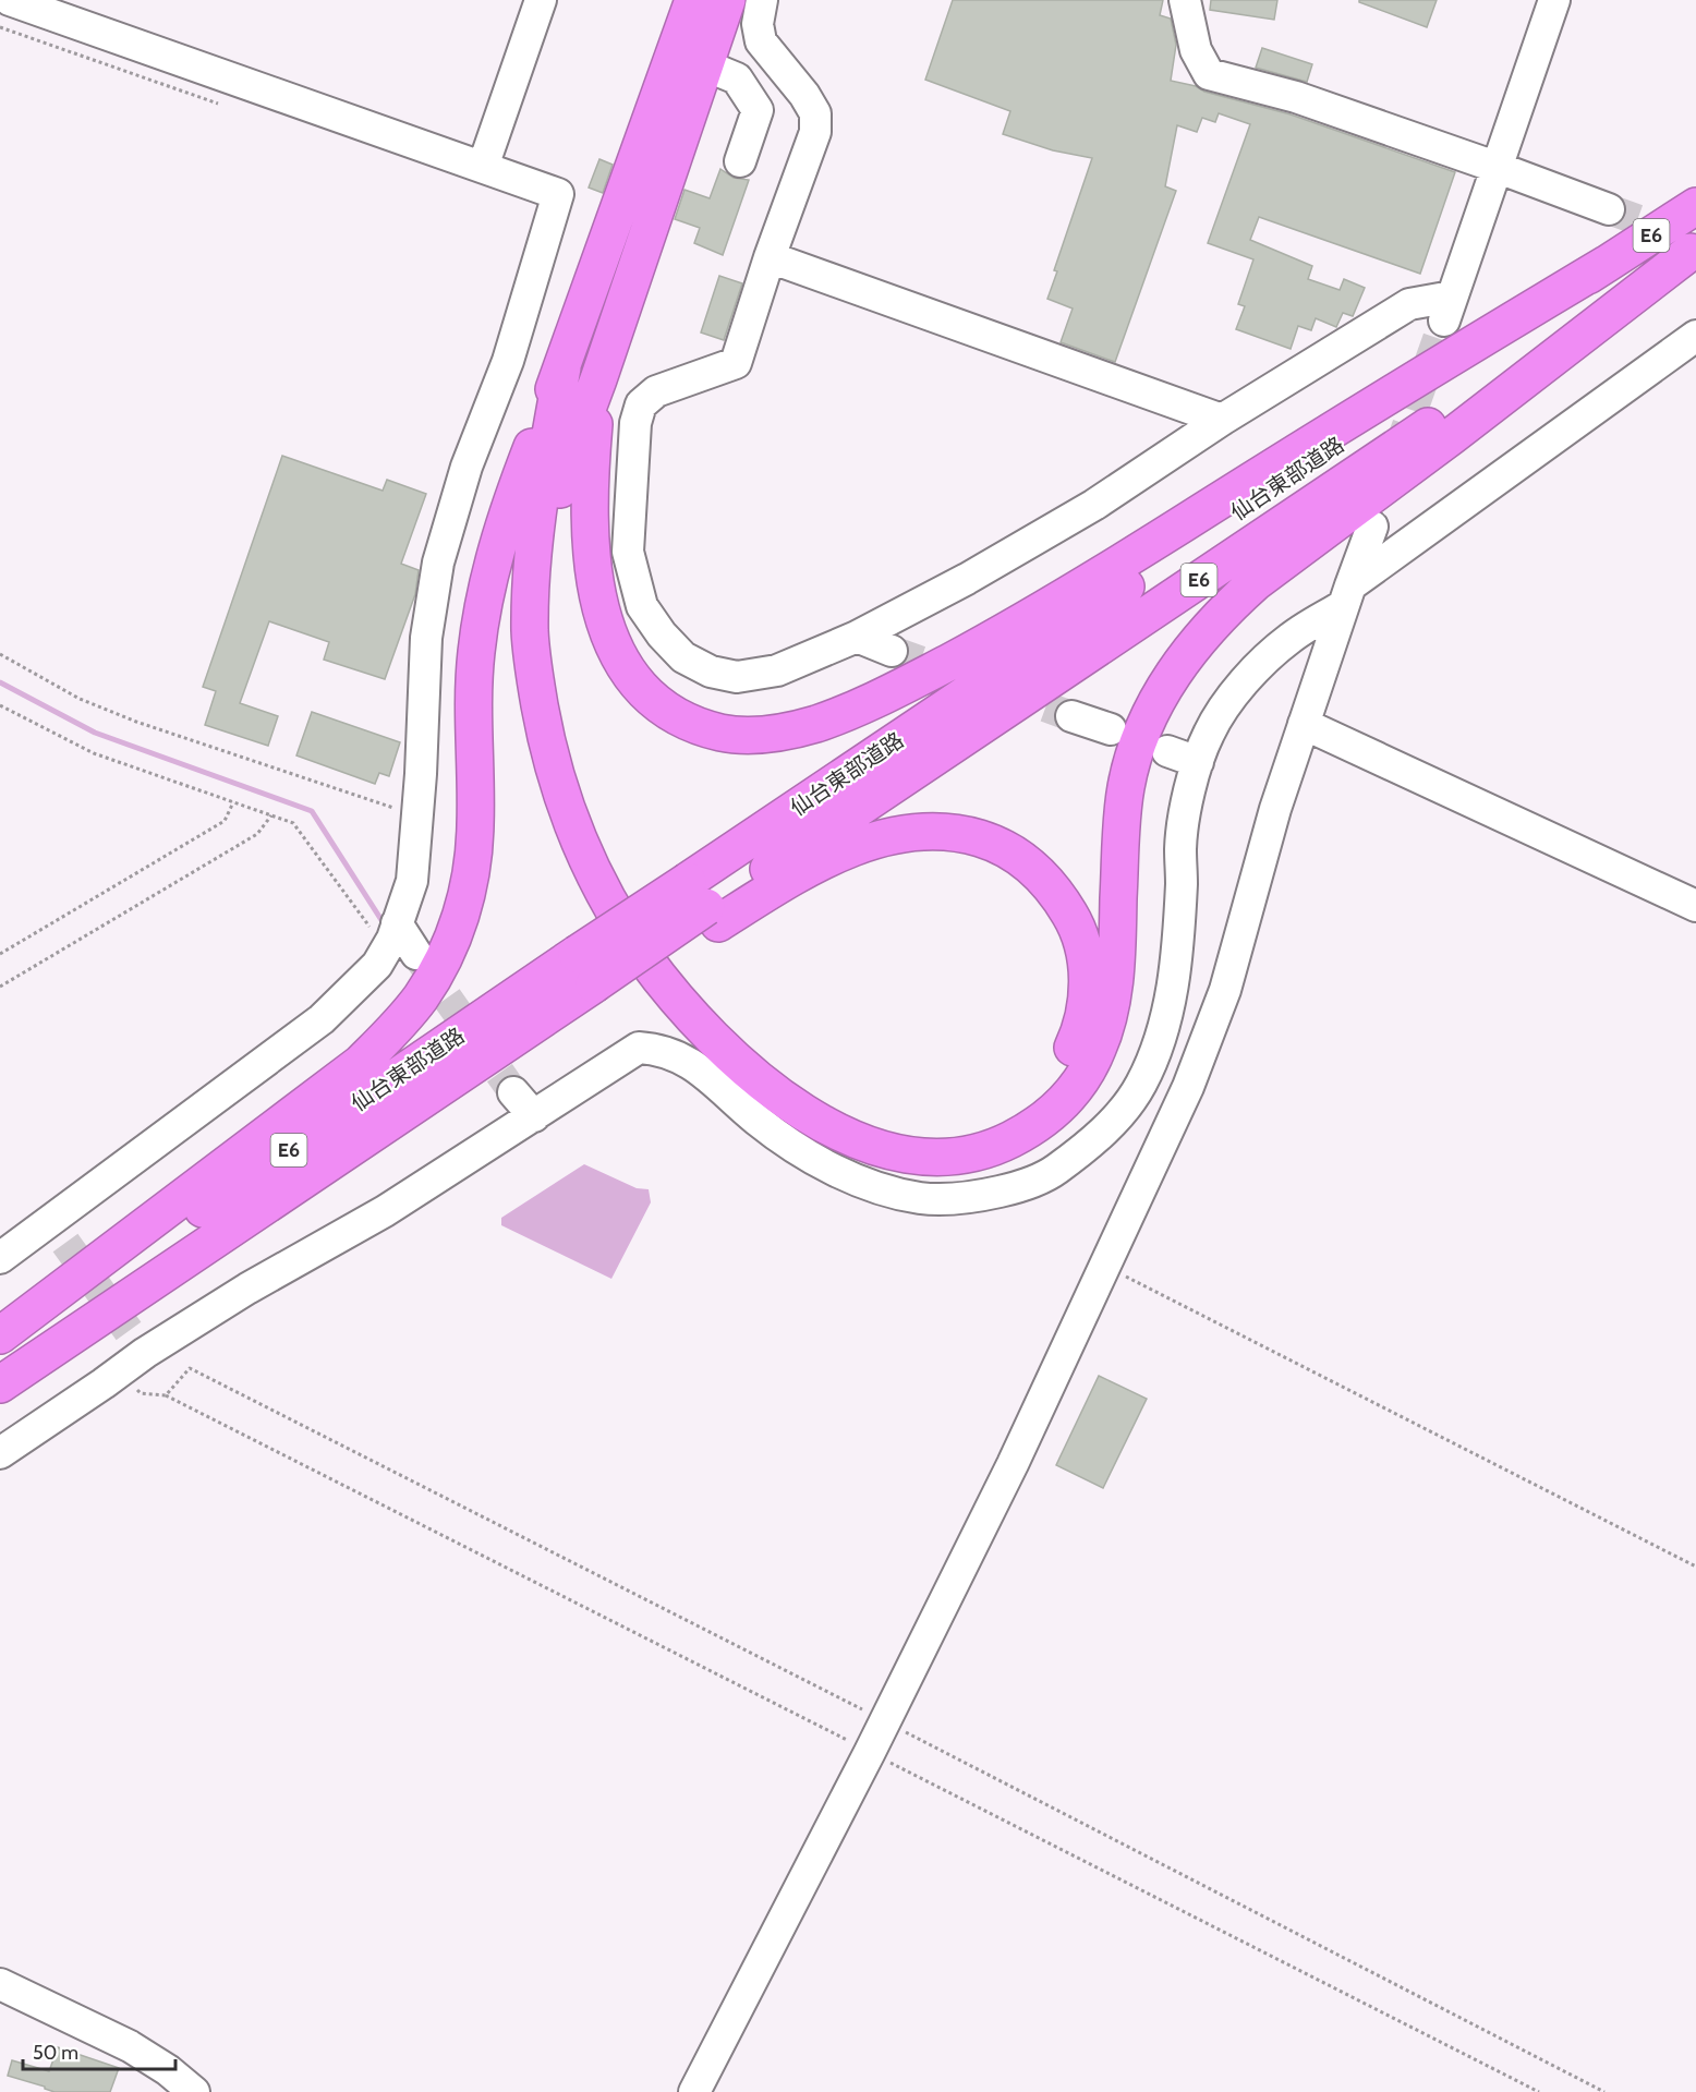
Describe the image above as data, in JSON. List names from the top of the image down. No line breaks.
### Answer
{"streets":{"highway":["E6","仙台東部道路"]},"scale_bar":"50 m"}
